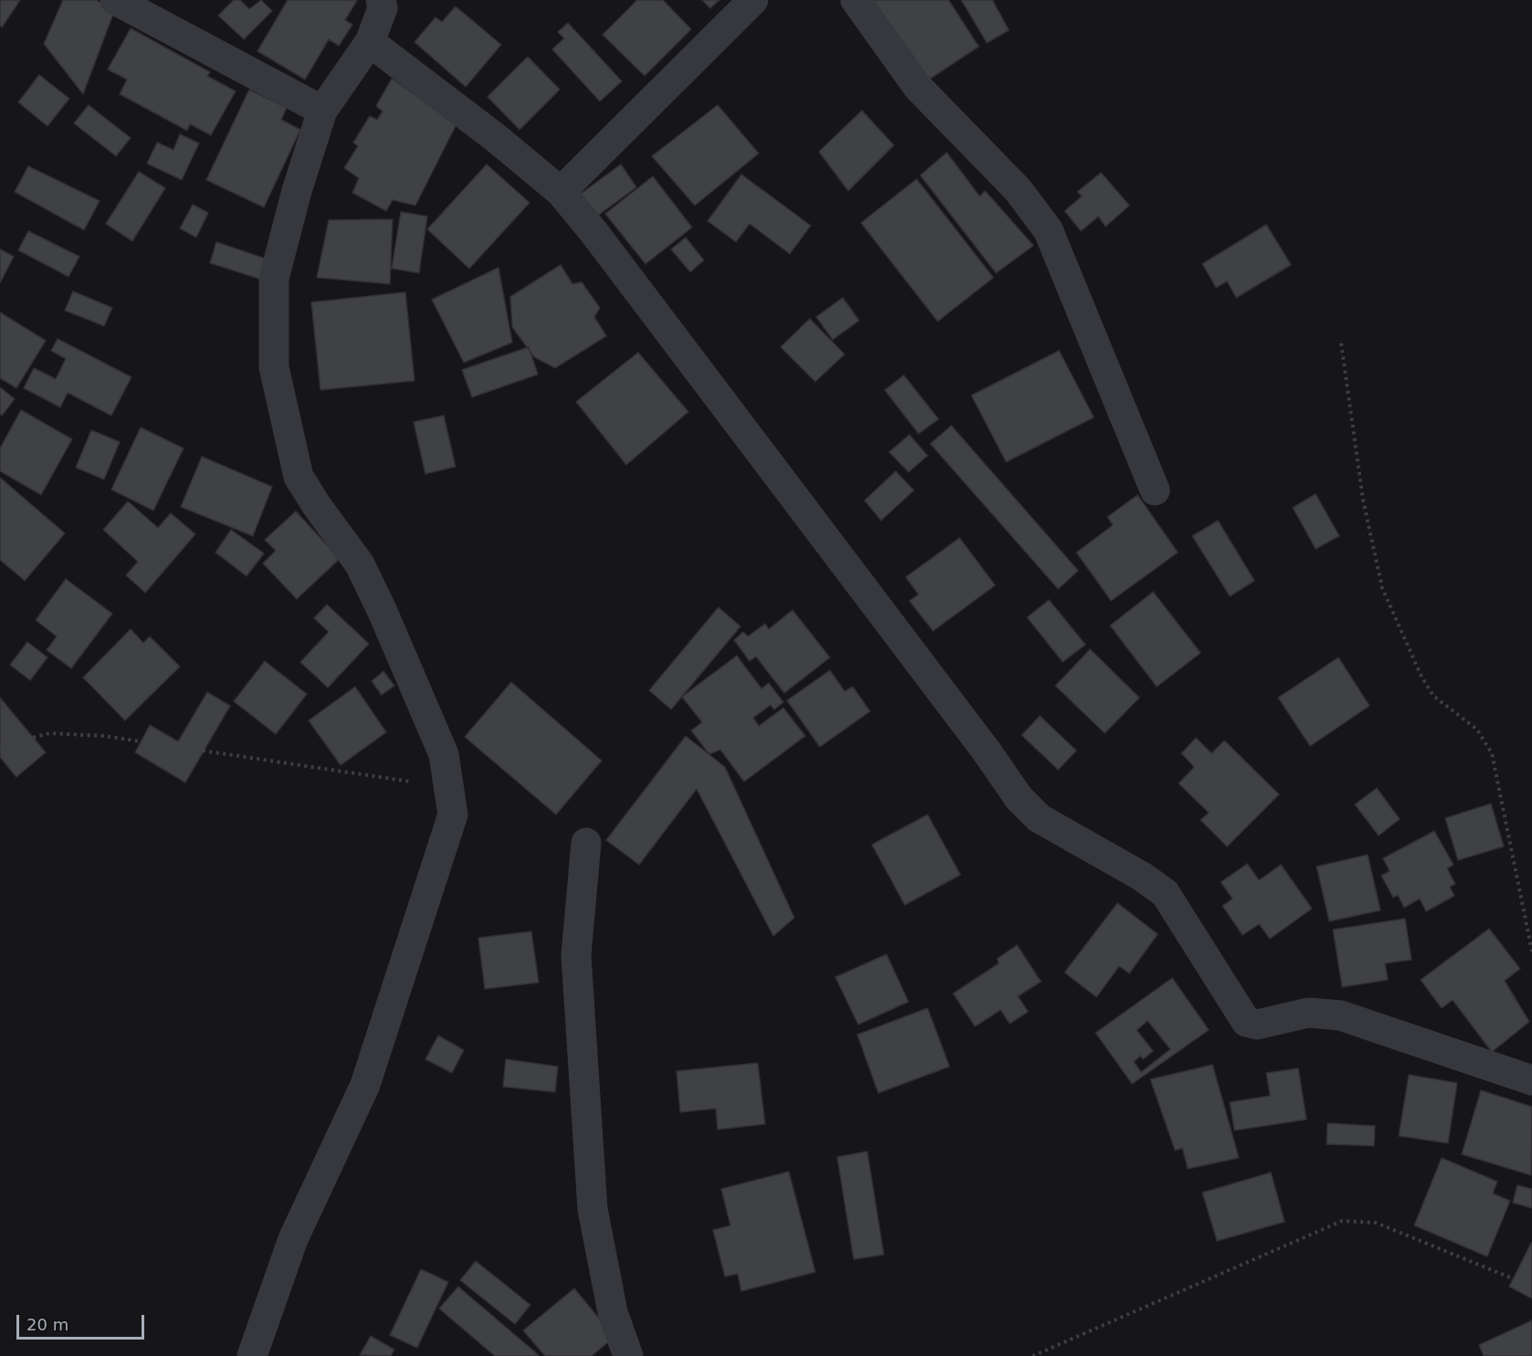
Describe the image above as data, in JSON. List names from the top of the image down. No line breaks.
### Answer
{"scale_bar":"20 m"}
